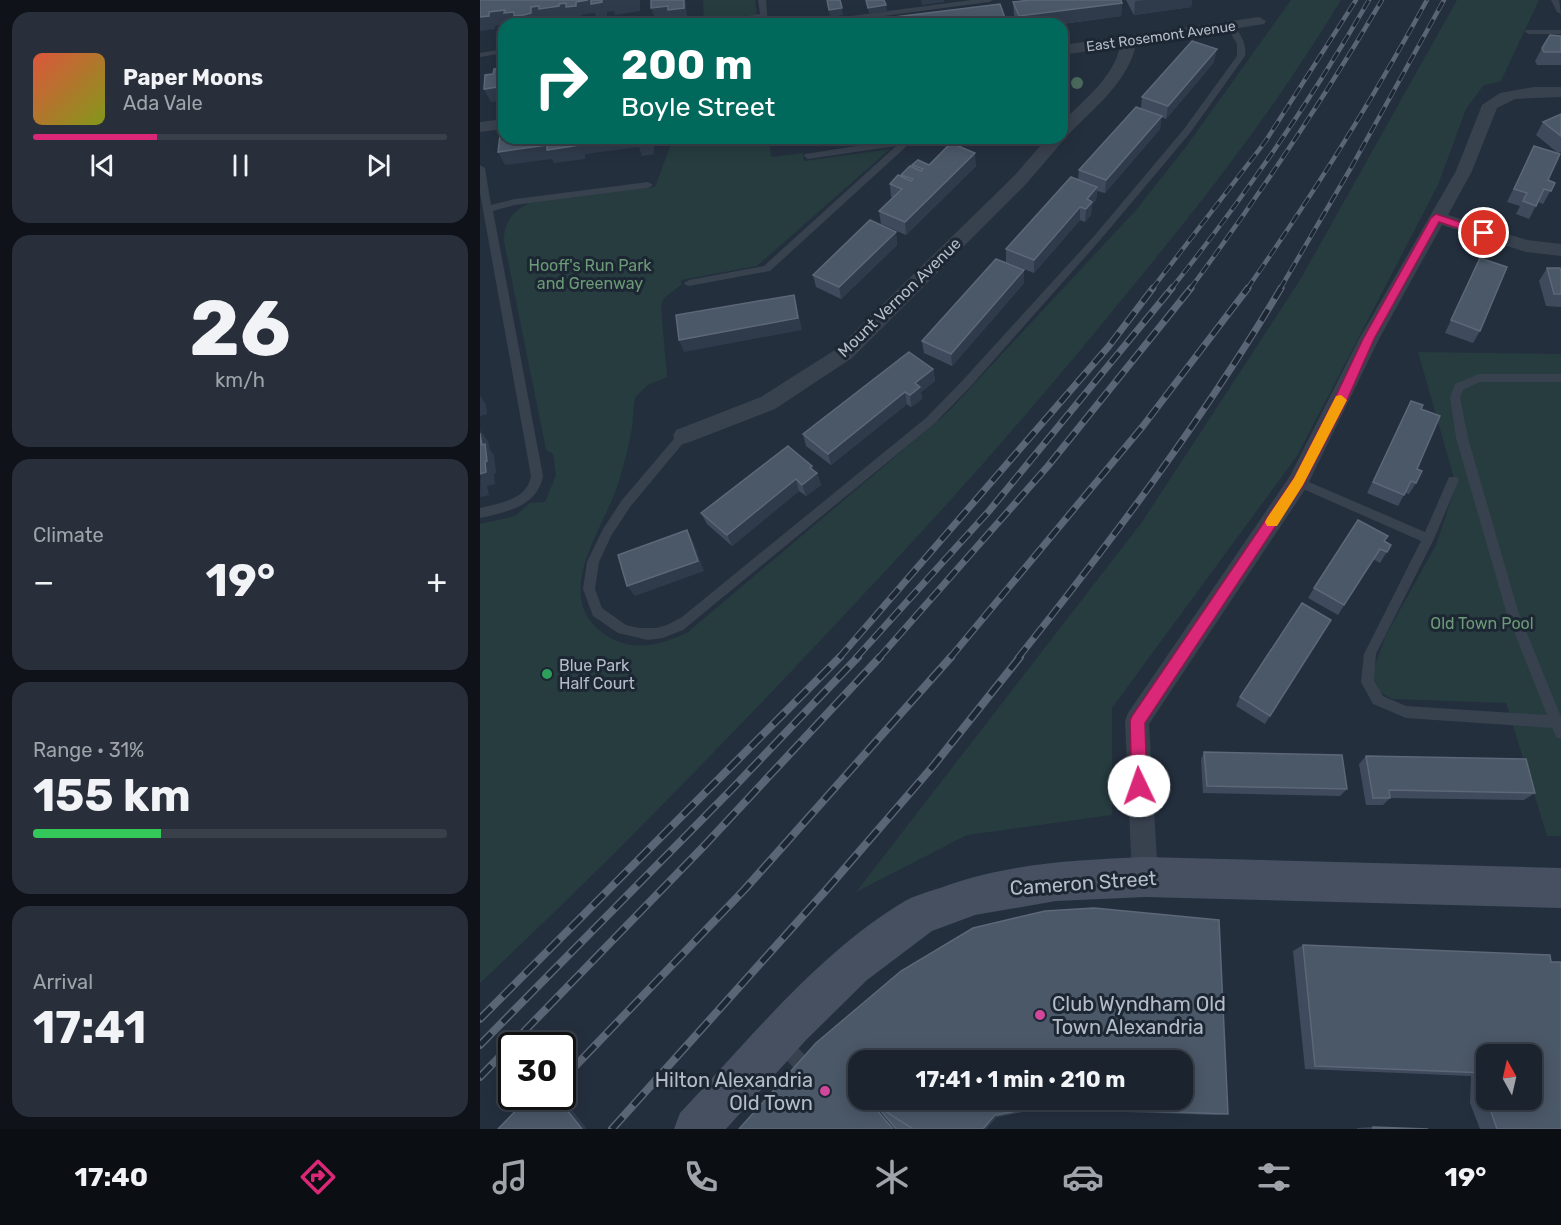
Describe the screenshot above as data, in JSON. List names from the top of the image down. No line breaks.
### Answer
{"streets":{"street":["East Rosemont Avenue","Mount Vernon Avenue","Cameron Street"]},"parks":["Hooff's Run Park and Greenway","Old Town Pool"],"places":["Blue Park Half Court","Club Wyndham Old Town Alexandria","Hilton Alexandria Old Town"],"north":"top","page":{"turn":["200 m","Boyle Street"],"song":["Paper Moons","Ada Vale"],"tile":[["26","km/h"],"Climate",["Range · 31%","155 km"],["Arrival","17:41"]],"heat":["−","19°","+"],"limit":"30","trip":"17:41 · 1 min · 210 m","tabs":["17:40","19°"]}}
